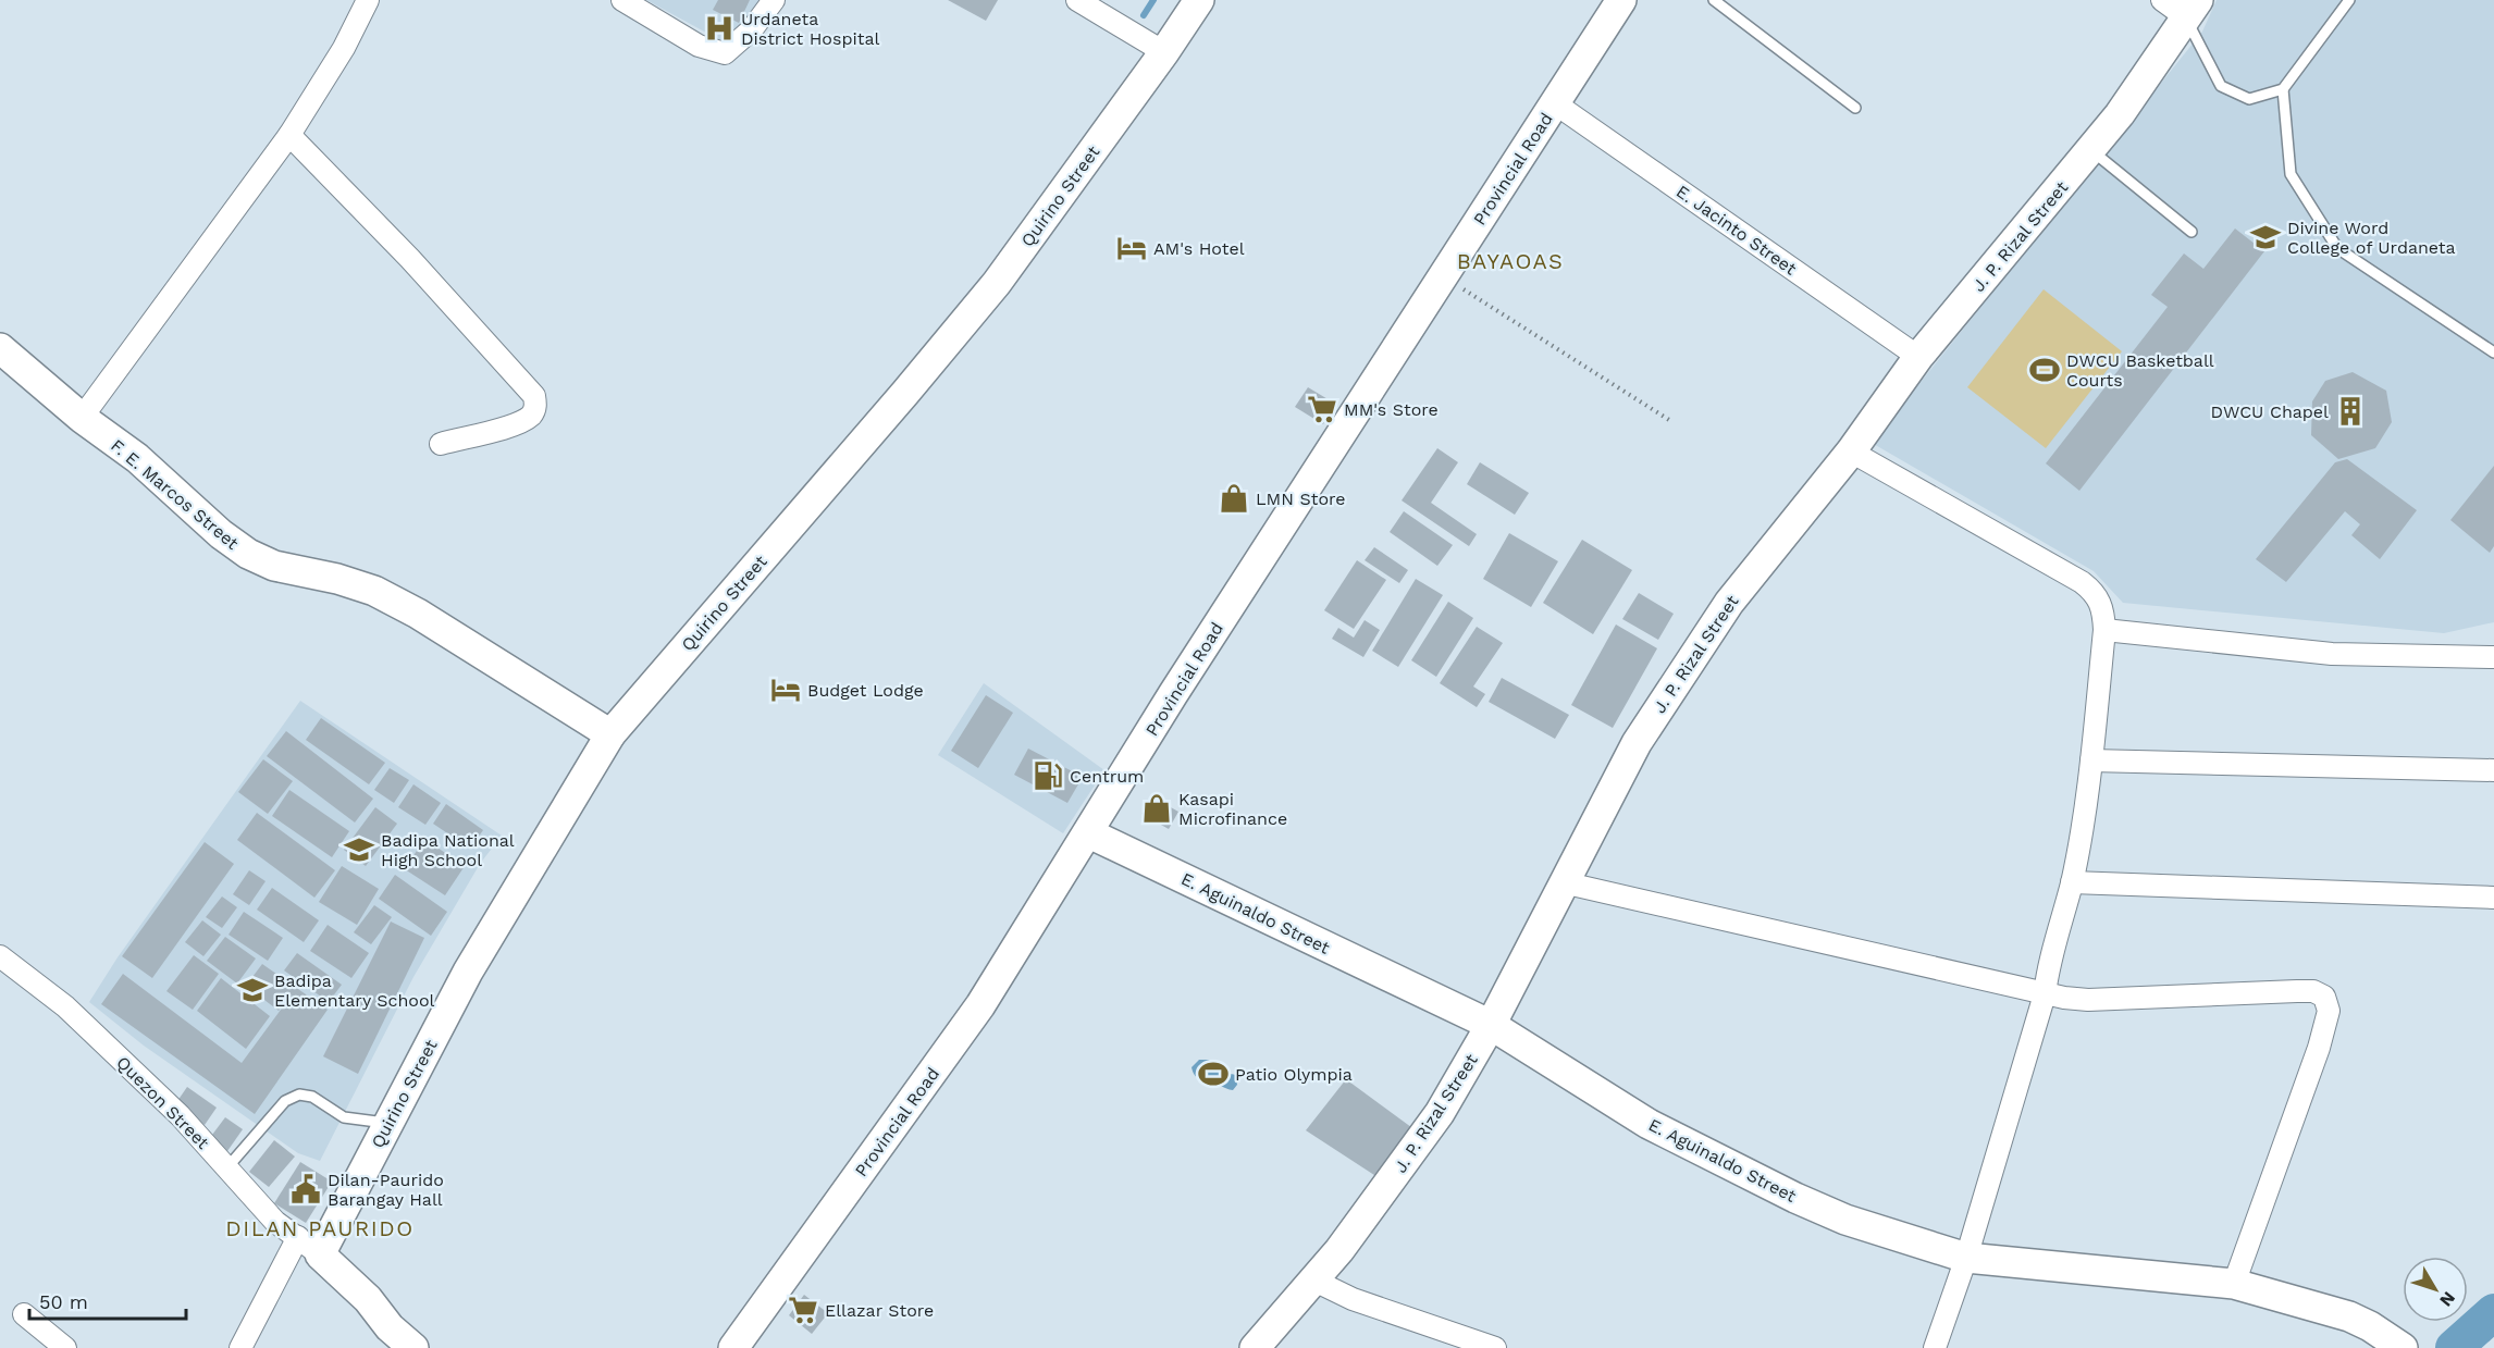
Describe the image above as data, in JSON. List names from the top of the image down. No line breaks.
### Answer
{"streets":{"street":["Provincial Road","Quirino Street","E. Jacinto Street","J. P. Rizal Street","F. E. Marcos Street","E. Aguinaldo Street","Quezon Street"]},"crossings":[["Provincial Road","E. Jacinto Street"],["Provincial Road","E. Aguinaldo Street"],["Quirino Street","F. E. Marcos Street"],["Quirino Street","Quezon Street"],["E. Jacinto Street","J. P. Rizal Street"],["J. P. Rizal Street","E. Aguinaldo Street"]],"districts":["BAYAOAS","DILAN PAURIDO"],"places":{"hospital":["Urdaneta District Hospital"],"school or university":["Divine Word College of Urdaneta","Badipa National High School","Badipa Elementary School"],"hotel":["AM's Hotel","Budget Lodge"],"sports":["DWCU Basketball Courts","Patio Olympia"],"supermarket":["MM's Store","Ellazar Store"],"building":["DWCU Chapel"],"shop":["LMN Store","Kasapi Microfinance"],"fuel station":["Centrum"],"public building":["Dilan-Paurido Barangay Hall"]},"scale_bar":"50 m","north":"bottom right"}
